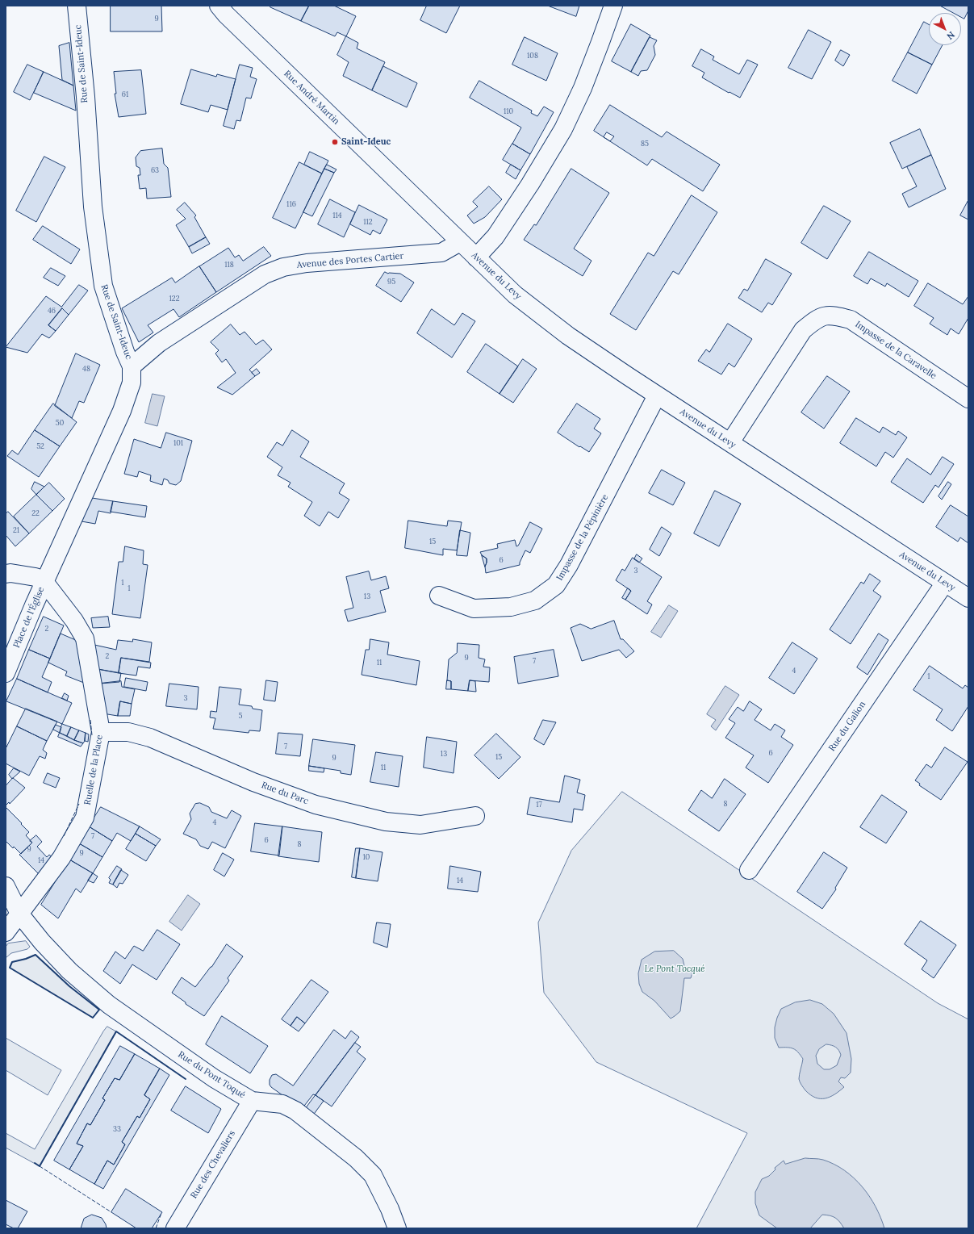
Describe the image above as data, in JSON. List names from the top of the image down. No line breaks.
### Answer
{"streets":{"street":["Rue de Saint-Ideuc","Rue André Martin","Avenue des Portes Cartier","Avenue du Levy","Impasse de la Caravelle","Impasse de la Pépinière","Place de l'Église","Rue du Galion","Ruelle de la Place","Rue du Parc","Rue du Pont Toqué","Rue des Chevaliers"]},"crossings":[["Rue de Saint-Ideuc","Avenue des Portes Cartier"],["Rue de Saint-Ideuc","Place de l'Église"],["Rue de Saint-Ideuc","Ruelle de la Place"],["Rue André Martin","Avenue des Portes Cartier"],["Rue André Martin","Avenue du Levy"],["Avenue des Portes Cartier","Avenue du Levy"],["Avenue du Levy","Impasse de la Caravelle"],["Avenue du Levy","Impasse de la Pépinière"],["Avenue du Levy","Rue du Galion"],["Place de l'Église","Ruelle de la Place"],["Ruelle de la Place","Rue du Parc"],["Ruelle de la Place","Rue du Pont Toqué"],["Rue du Pont Toqué","Rue des Chevaliers"]],"parks":["Le Pont Tocqué"],"places":["Saint-Ideuc"],"house_numbers":["9","108","61","110","85","63","116","114","112","118","95","122","46","48","50","101","52","22","21","15","6","3","1","1","13","2","2","9","7","11","4","1","3","5","7","6","13","15","9","11","8","17","4","7","6","8","9","9","10","14","14","33"],"north":"bottom right"}
